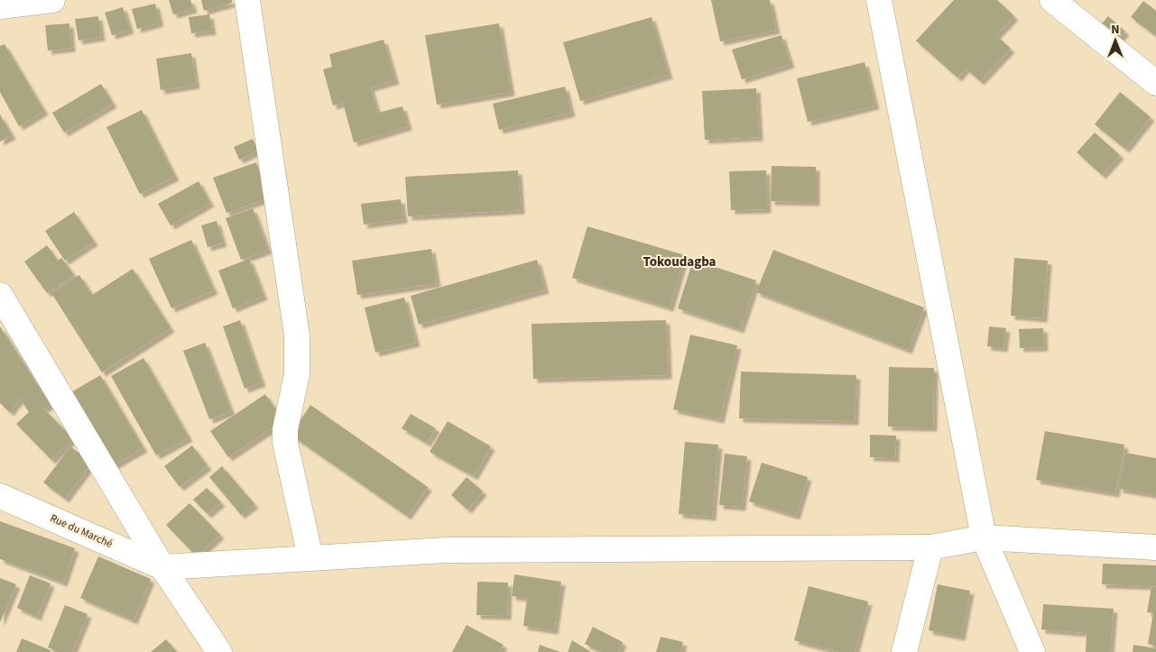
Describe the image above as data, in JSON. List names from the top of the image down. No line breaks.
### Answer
{"streets":{"street":["Rue du Marché"]},"districts":["Tokoudagba"],"north":"top"}
